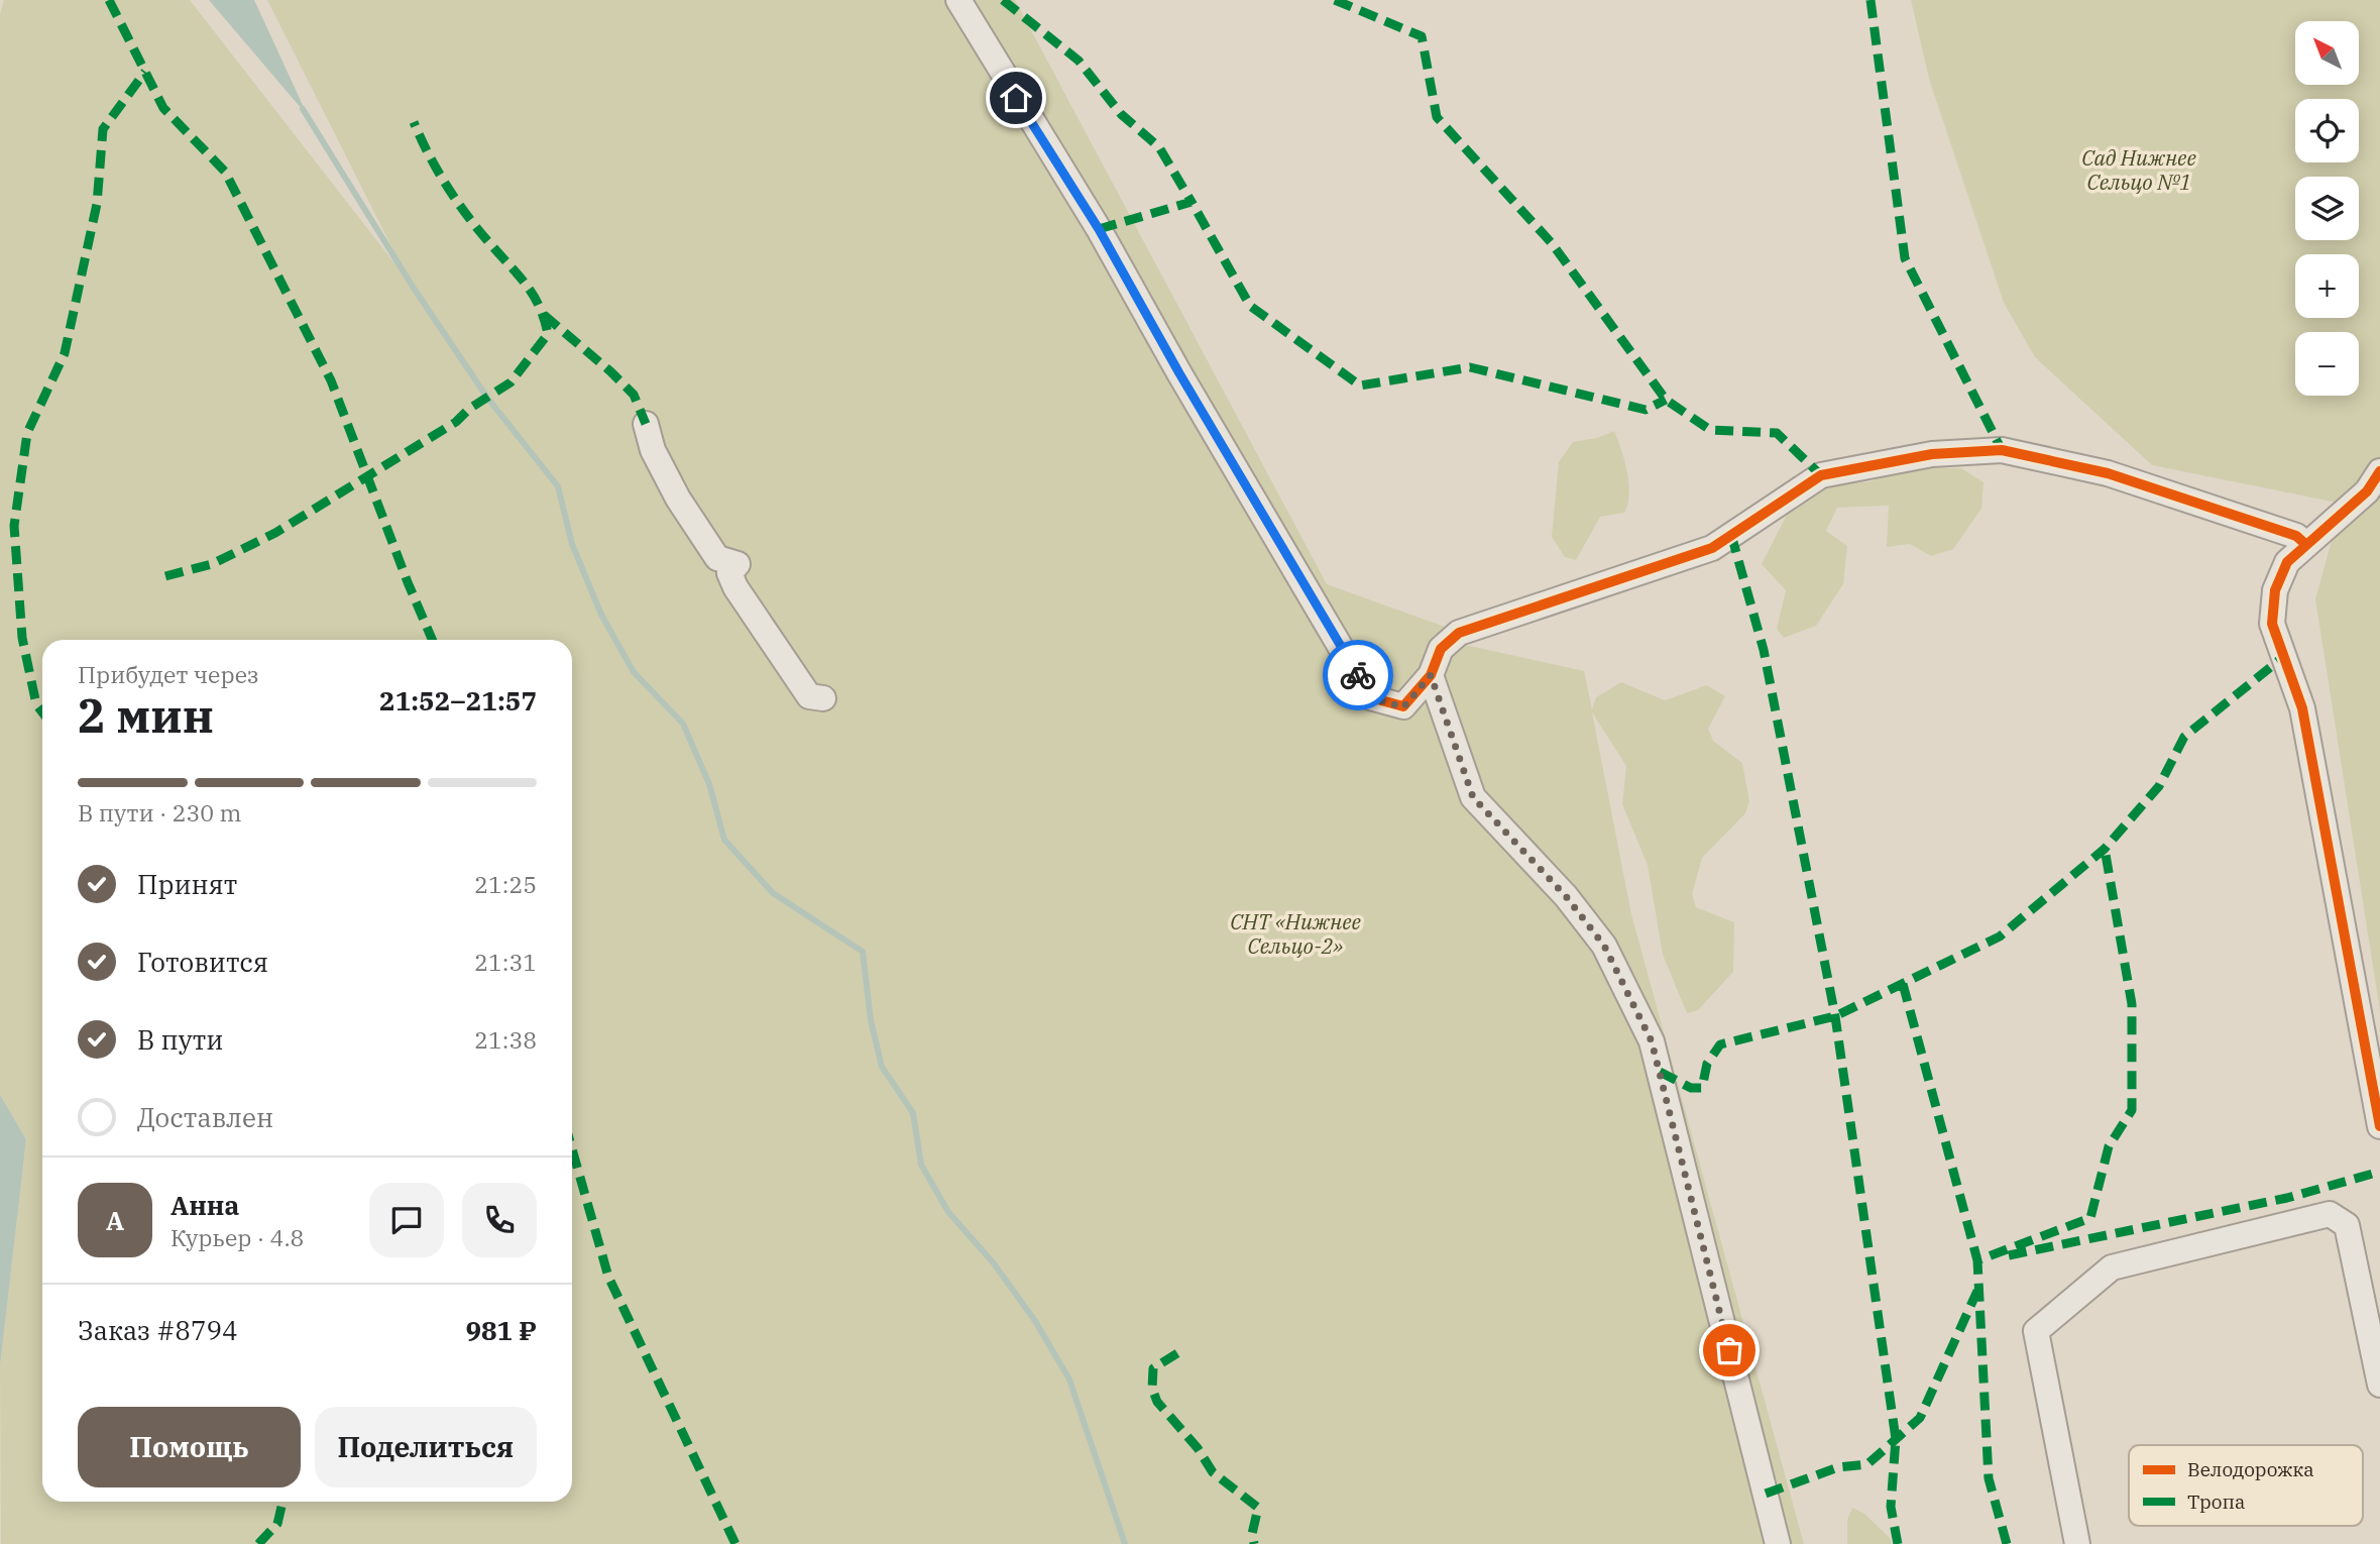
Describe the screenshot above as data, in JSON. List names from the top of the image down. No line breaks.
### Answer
{"parks":["Сад Нижнее Сельцо №1","СНТ «Нижнее Сельцо-2»"],"legend":["Велодорожка","Тропа"],"north":"top left","page":{"map_buttons":["+","−"],"heading":["2 мин","Прибудет через","21:52–21:57"],"panel":["Анна","Курьер · 4.8","Заказ #8794","981 ₽"],"bar":"В пути · 230 m","list":[["Принят","21:25"],["Готовится","21:31"],["В пути","21:38"],"Доставлен"],"round":"А","buttons":["Помощь","Поделиться"]}}
